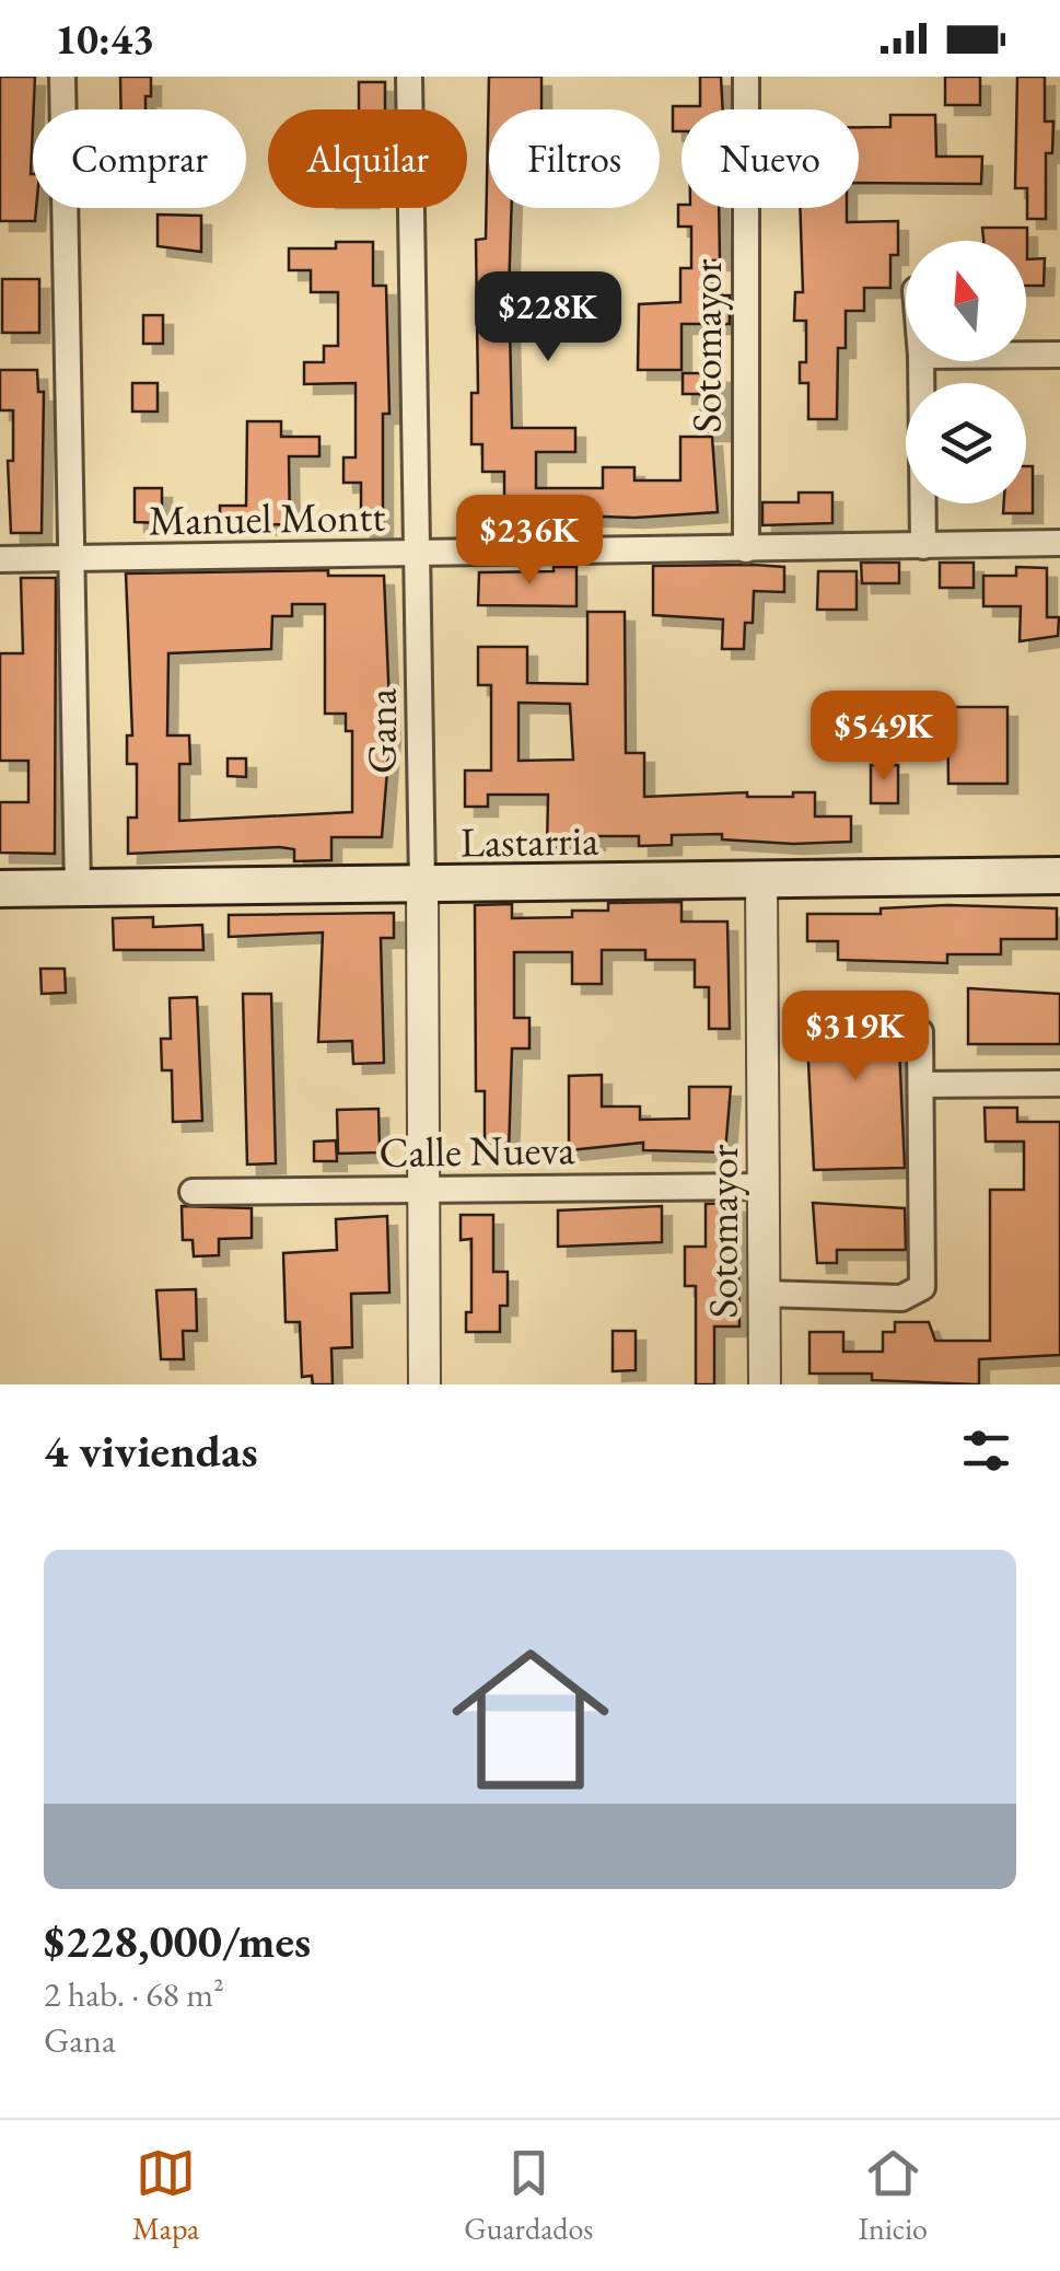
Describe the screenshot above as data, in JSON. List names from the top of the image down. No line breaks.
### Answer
{"streets":{"main road":["Lastarria"],"street":["Sotomayor","Manuel Montt","Gana","Calle Nueva"]},"crossings":[["Sotomayor","Manuel Montt"],["Sotomayor","Lastarria"],["Sotomayor","Calle Nueva"],["Manuel Montt","Gana"],["Gana","Lastarria"],["Gana","Calle Nueva"]],"north":"top","page":{"status":"10:43","chip":["Comprar","Alquilar","Filtros","Nuevo"],"price":["$228K","$236K","$549K","$319K"],"heading":"4 viviendas","list":[{"name":"$228,000/mes","note":"2 hab. · 68 m² · Gana"}],"tabs":["Mapa","Guardados","Inicio"]}}
